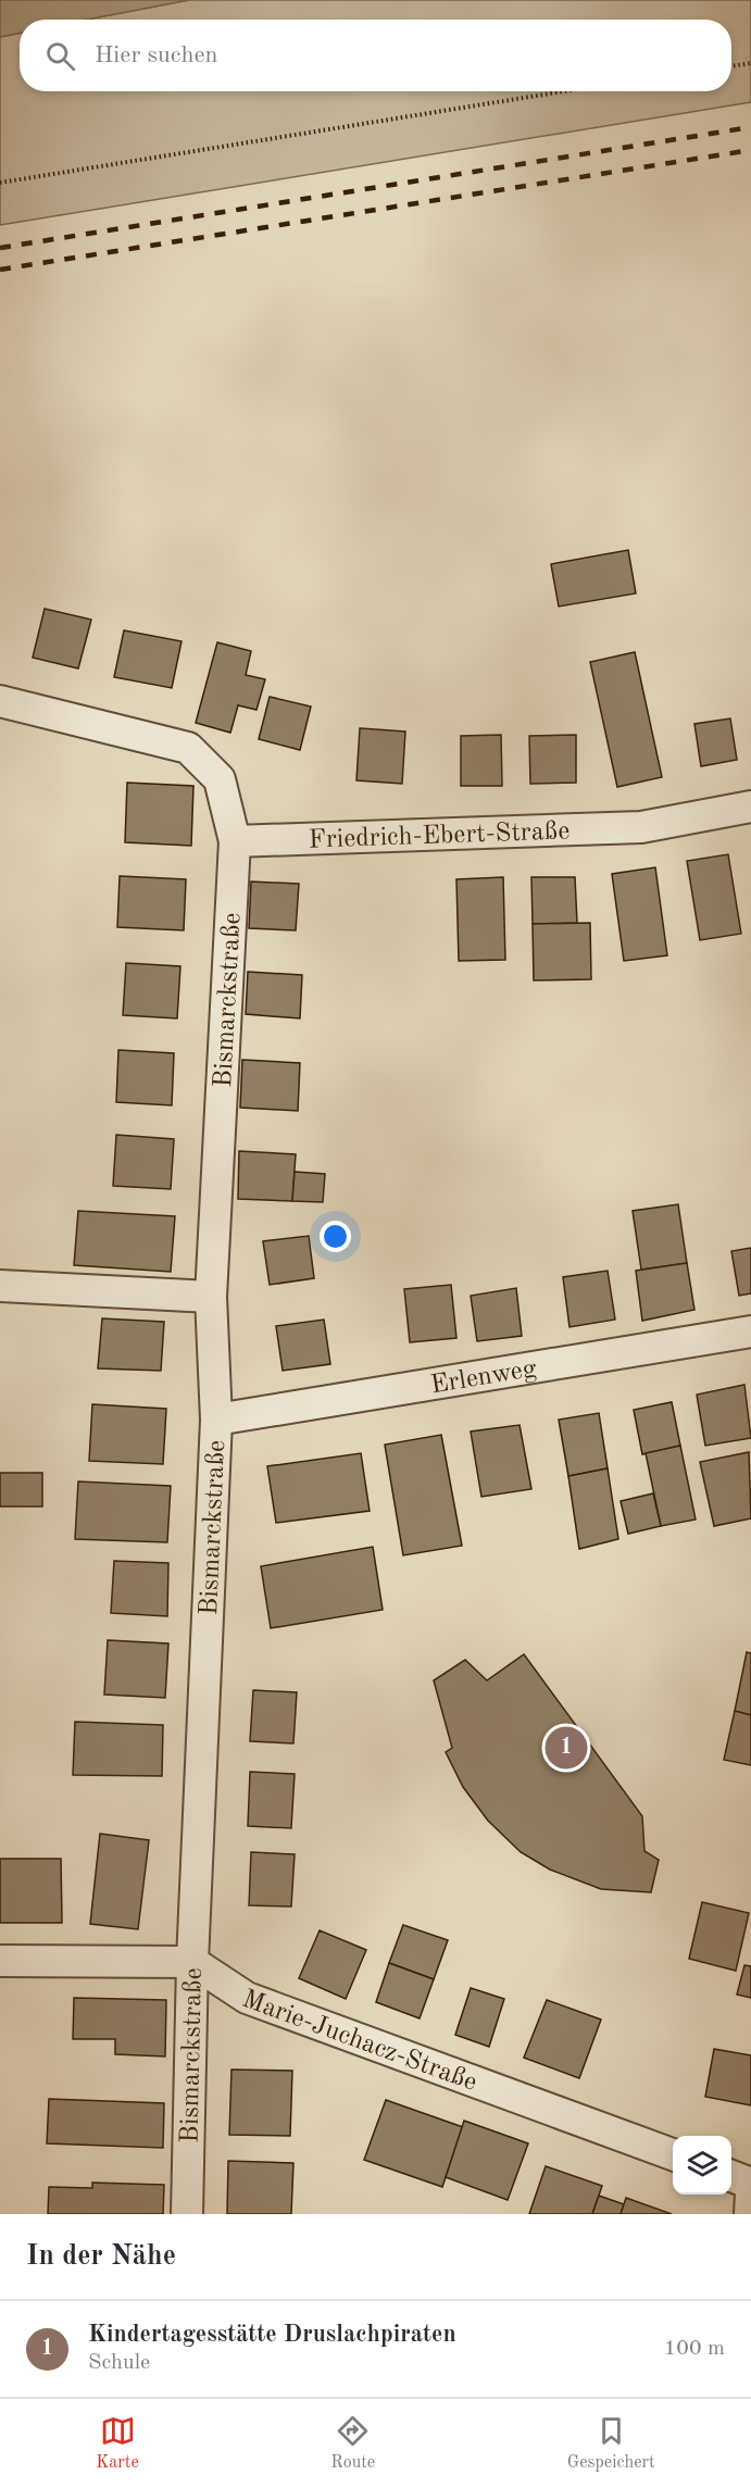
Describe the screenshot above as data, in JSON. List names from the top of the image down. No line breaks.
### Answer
{"streets":{"street":["Friedrich-Ebert-Straße","Bismarckstraße","Erlenweg","Marie-Juchacz-Straße"]},"crossings":[["Friedrich-Ebert-Straße","Bismarckstraße"],["Bismarckstraße","Erlenweg"],["Bismarckstraße","Marie-Juchacz-Straße"]],"page":{"search":"Hier suchen","pins":"1","heading":"In der Nähe","list":[{"mark":"1","name":"Kindertagesstätte Druslachpiraten","note":"Schule","value":"100 m"}],"nav":["Karte","Route","Gespeichert"]}}
